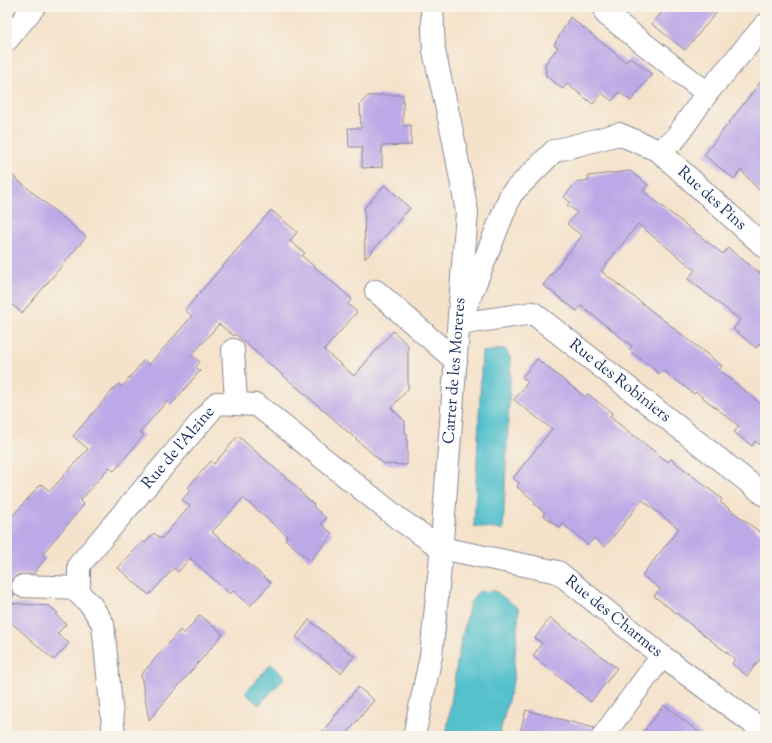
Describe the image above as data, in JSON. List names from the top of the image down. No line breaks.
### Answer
{"streets":{"street":["Rue des Pins","Carrer de les Moreres","Rue des Robiniers","Rue de l'Alzine","Rue des Charmes"]},"crossings":[["Rue des Pins","Carrer de les Moreres"],["Rue des Pins","Rue des Robiniers"],["Carrer de les Moreres","Rue des Robiniers"],["Carrer de les Moreres","Rue de l'Alzine"],["Carrer de les Moreres","Rue des Charmes"],["Rue de l'Alzine","Rue des Charmes"]]}
